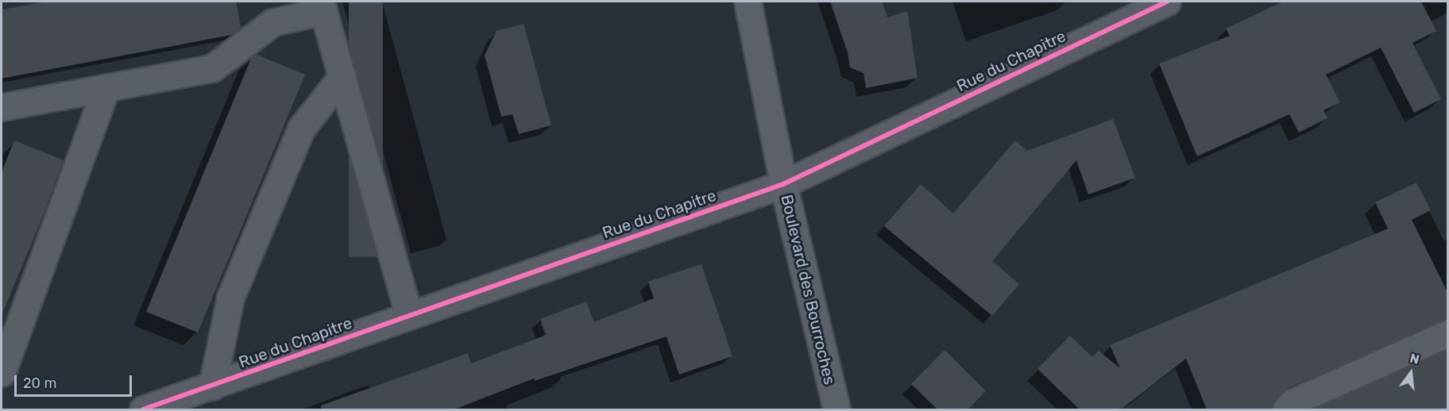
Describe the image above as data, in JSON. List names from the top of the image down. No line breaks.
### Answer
{"streets":{"main road":["Boulevard des Bourroches"],"street":["Rue du Chapitre"]},"crossings":[["Rue du Chapitre","Boulevard des Bourroches"]],"scale_bar":"20 m","north":"top"}
